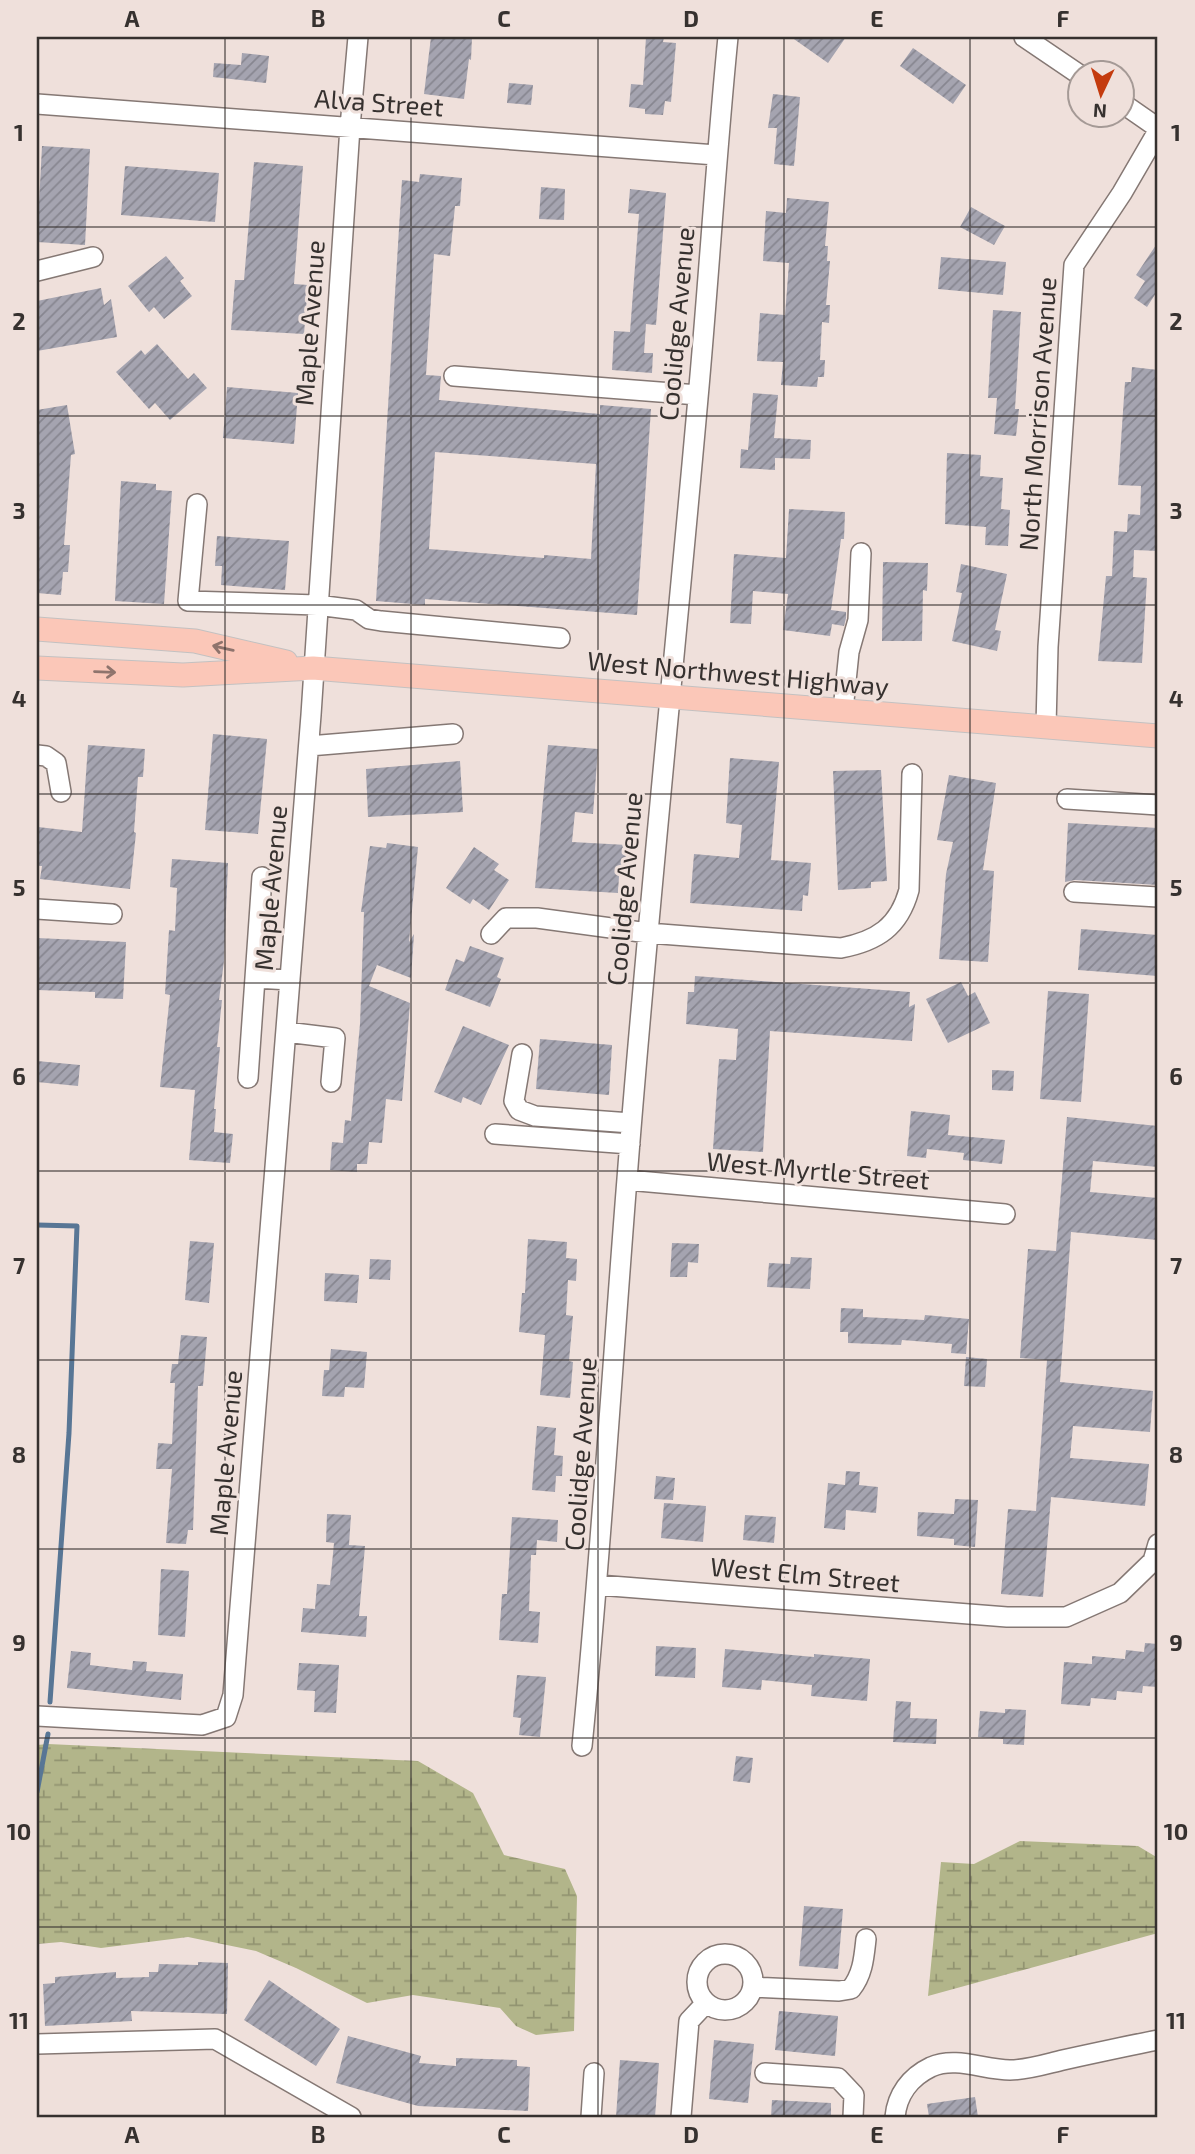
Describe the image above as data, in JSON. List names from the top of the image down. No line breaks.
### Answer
{"streets":{"main road":["West Northwest Highway"],"street":["Alva Street","Maple Avenue","Coolidge Avenue","North Morrison Avenue","West Myrtle Street","West Elm Street"]},"crossings":[["Alva Street","Maple Avenue"],["Alva Street","Coolidge Avenue"],["Maple Avenue","West Northwest Highway"],["Coolidge Avenue","West Northwest Highway"],["Coolidge Avenue","West Myrtle Street"],["Coolidge Avenue","West Elm Street"],["North Morrison Avenue","West Northwest Highway"]],"north":"bottom","grid":{"columns":["A","B","C","D","E","F"],"rows":["1","2","3","4","5","6","7","8","9","10","11"]}}
